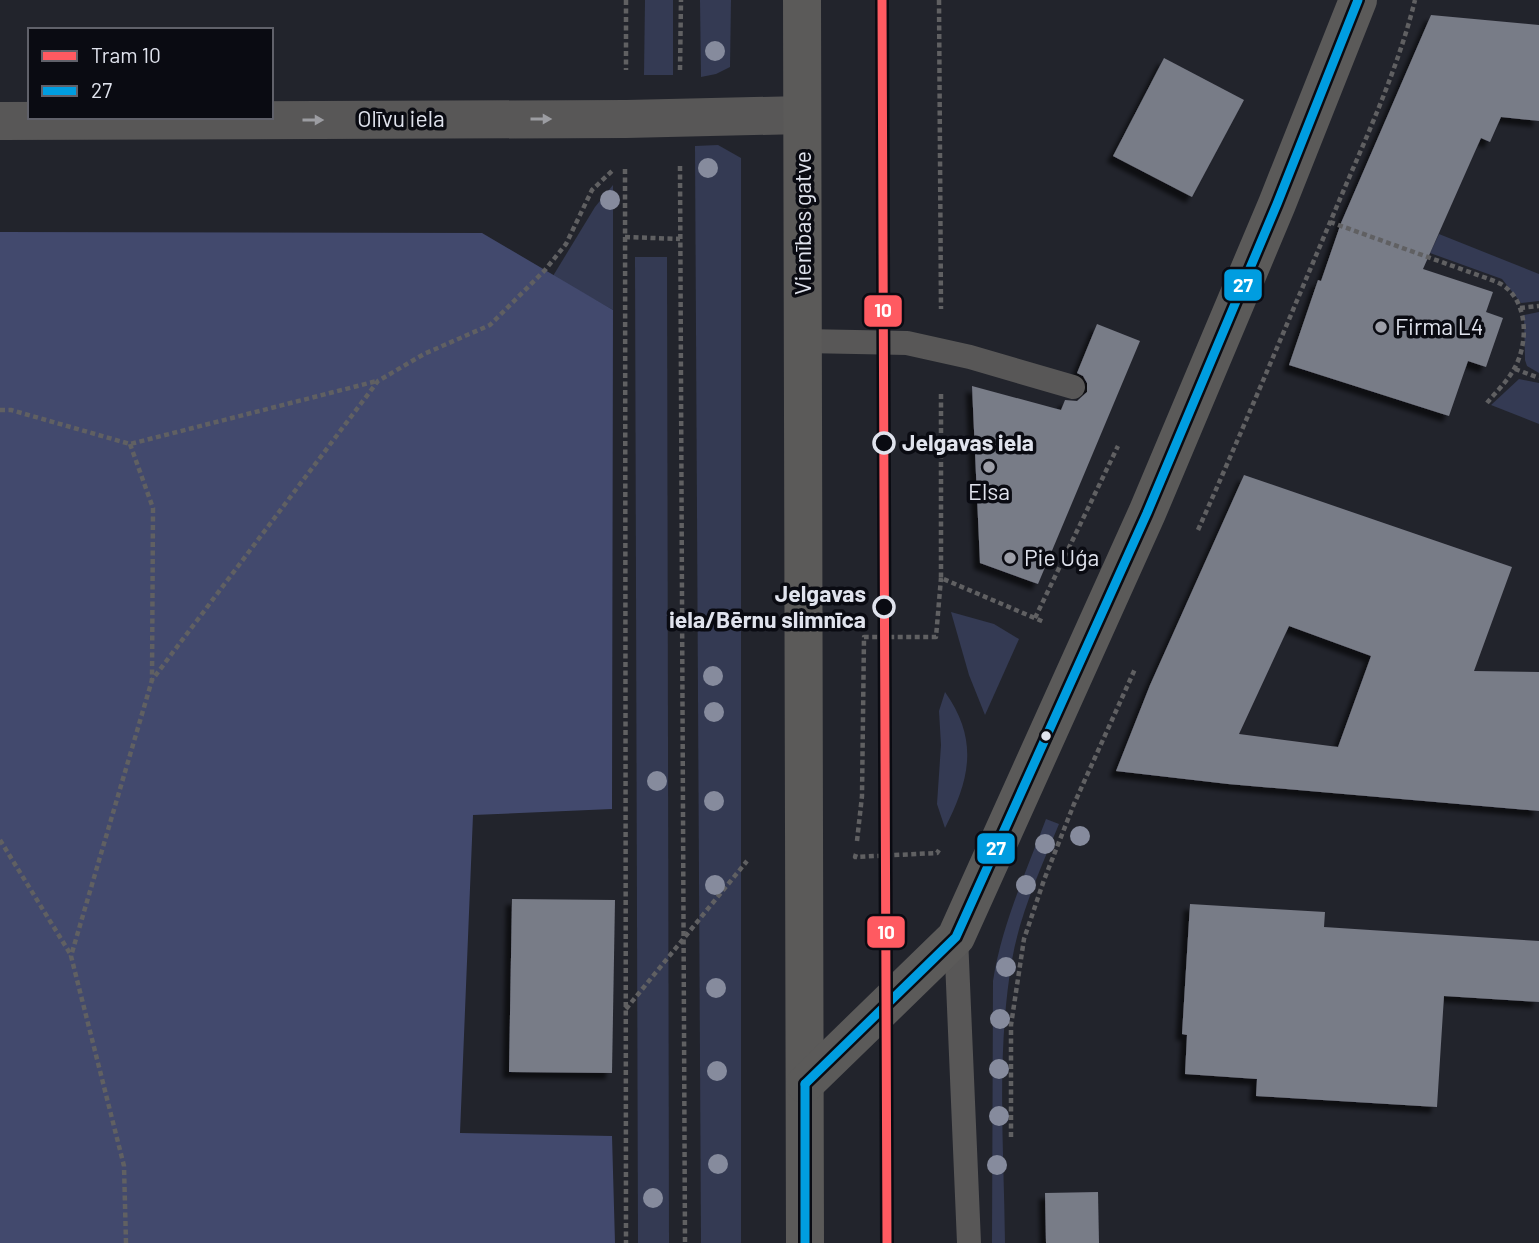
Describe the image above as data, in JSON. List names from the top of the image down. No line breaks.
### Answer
{"streets":{"main road":["Vienības gatve"],"street":["Olīvu iela"]},"crossings":[["Olīvu iela","Vienības gatve"]],"one_way":["Olīvu iela"],"places":["Firma L4","Jelgavas iela","Elsa","Pie Uģa","Jelgavas iela/Bērnu slimnīca"],"lines":["tram line 10","transit line 27"],"legend":["Tram 10","27"]}
